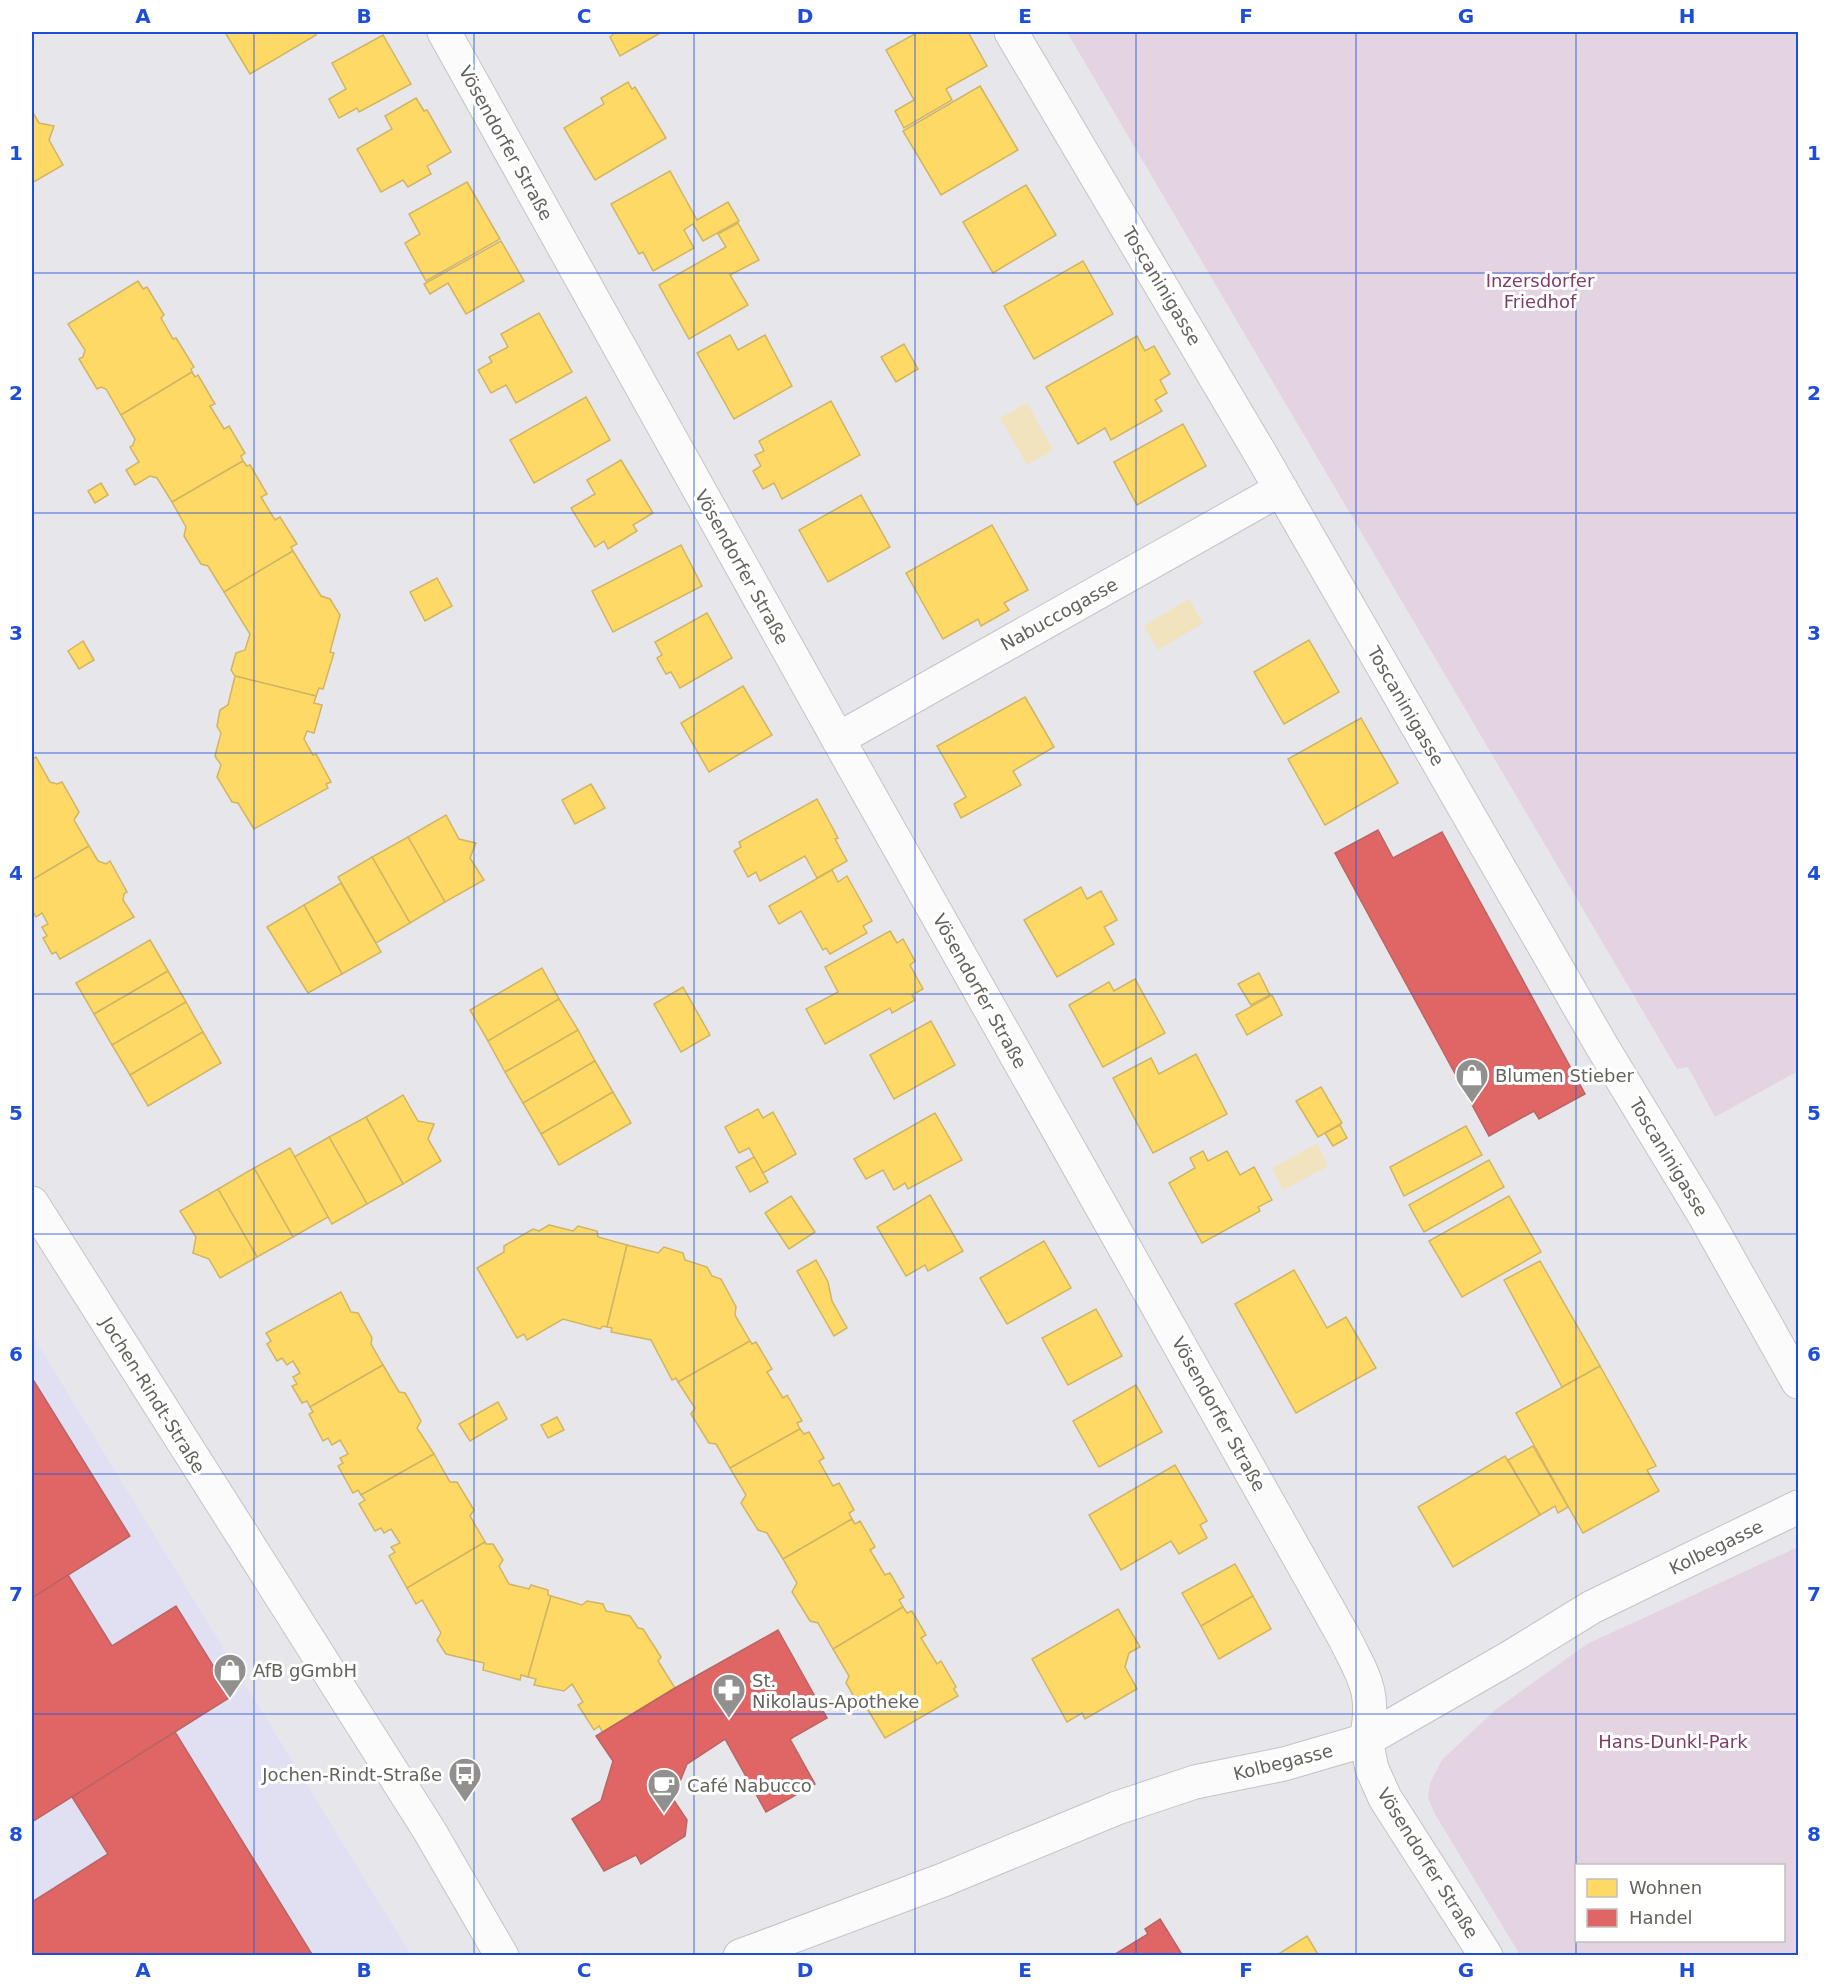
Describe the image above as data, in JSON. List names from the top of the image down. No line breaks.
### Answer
{"streets":{"street":["Vösendorfer Straße","Toscaninigasse","Nabuccogasse","Jochen-Rindt-Straße","Kolbegasse"]},"crossings":[["Vösendorfer Straße","Nabuccogasse"],["Vösendorfer Straße","Kolbegasse"],["Toscaninigasse","Nabuccogasse"]],"parks":["Inzersdorfer Friedhof","Hans-Dunkl-Park"],"places":{"shop":["Blumen Stieber","AfB gGmbH"],"pharmacy":["St. Nikolaus-Apotheke"],"bus stop":["Jochen-Rindt-Straße"],"cafe":["Café Nabucco"]},"legend":["Wohnen","Handel"],"grid":{"columns":["A","B","C","D","E","F","G","H"],"rows":["1","2","3","4","5","6","7","8"]}}
